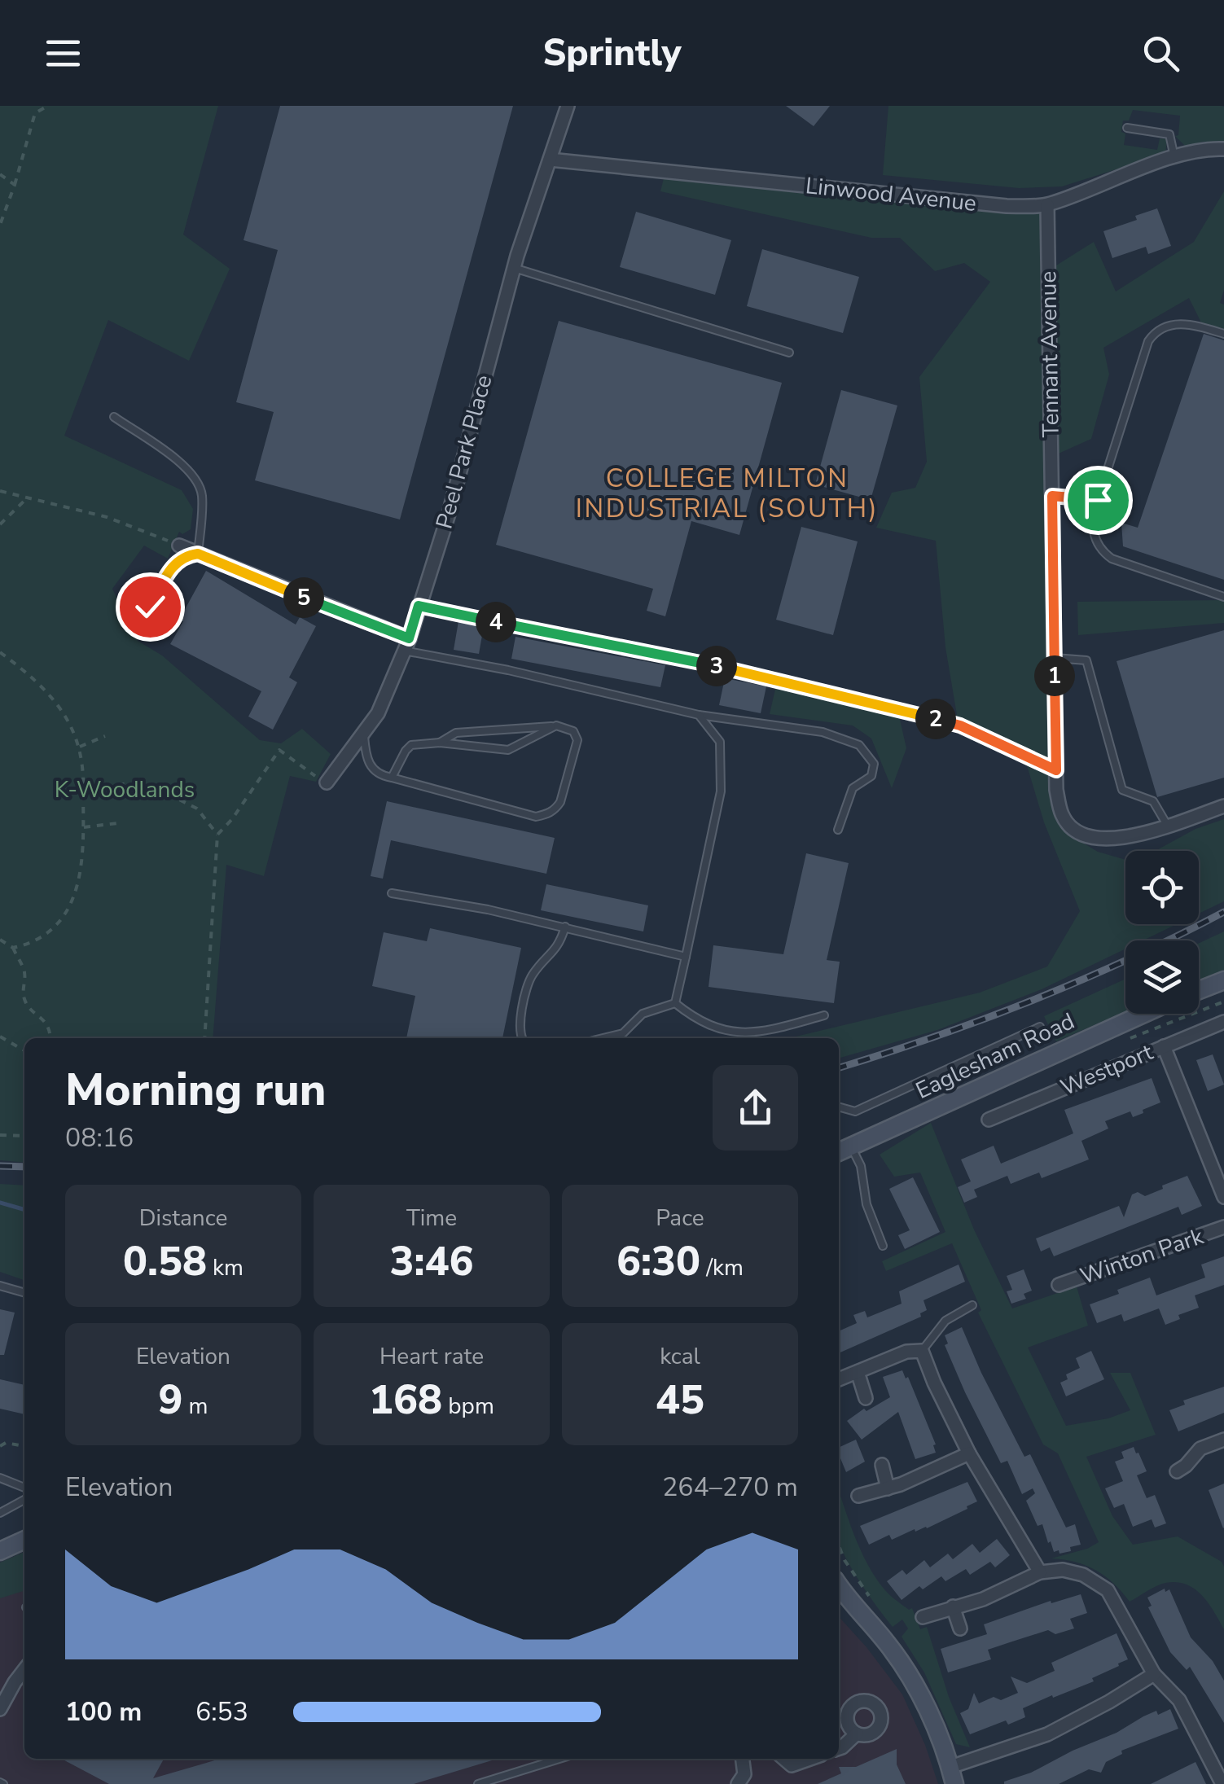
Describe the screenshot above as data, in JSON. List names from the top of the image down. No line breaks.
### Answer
{"streets":{"main road":["Eaglesham Road"],"street":["Linwood Avenue","Tennant Avenue","Peel Park Place","Westport","Winton Park"]},"crossings":[["Linwood Avenue","Tennant Avenue"],["Linwood Avenue","Peel Park Place"]],"districts":["COLLEGE MILTON INDUSTRIAL (SOUTH)"],"parks":["K-Woodlands"],"page":{"header":"Sprintly","pins":["5","4","3","1","2"],"heading":["Morning run","08:16"],"stats":[["Distance","0.58 km"],["Time","3:46"],["Pace","6:30 /km"],["Elevation","9 m"],["Heart rate","168 bpm"],["kcal","45"]],"chart":["Elevation","264–270 m"],"list":[{"name":"100 m","note":"6:53"}]}}
